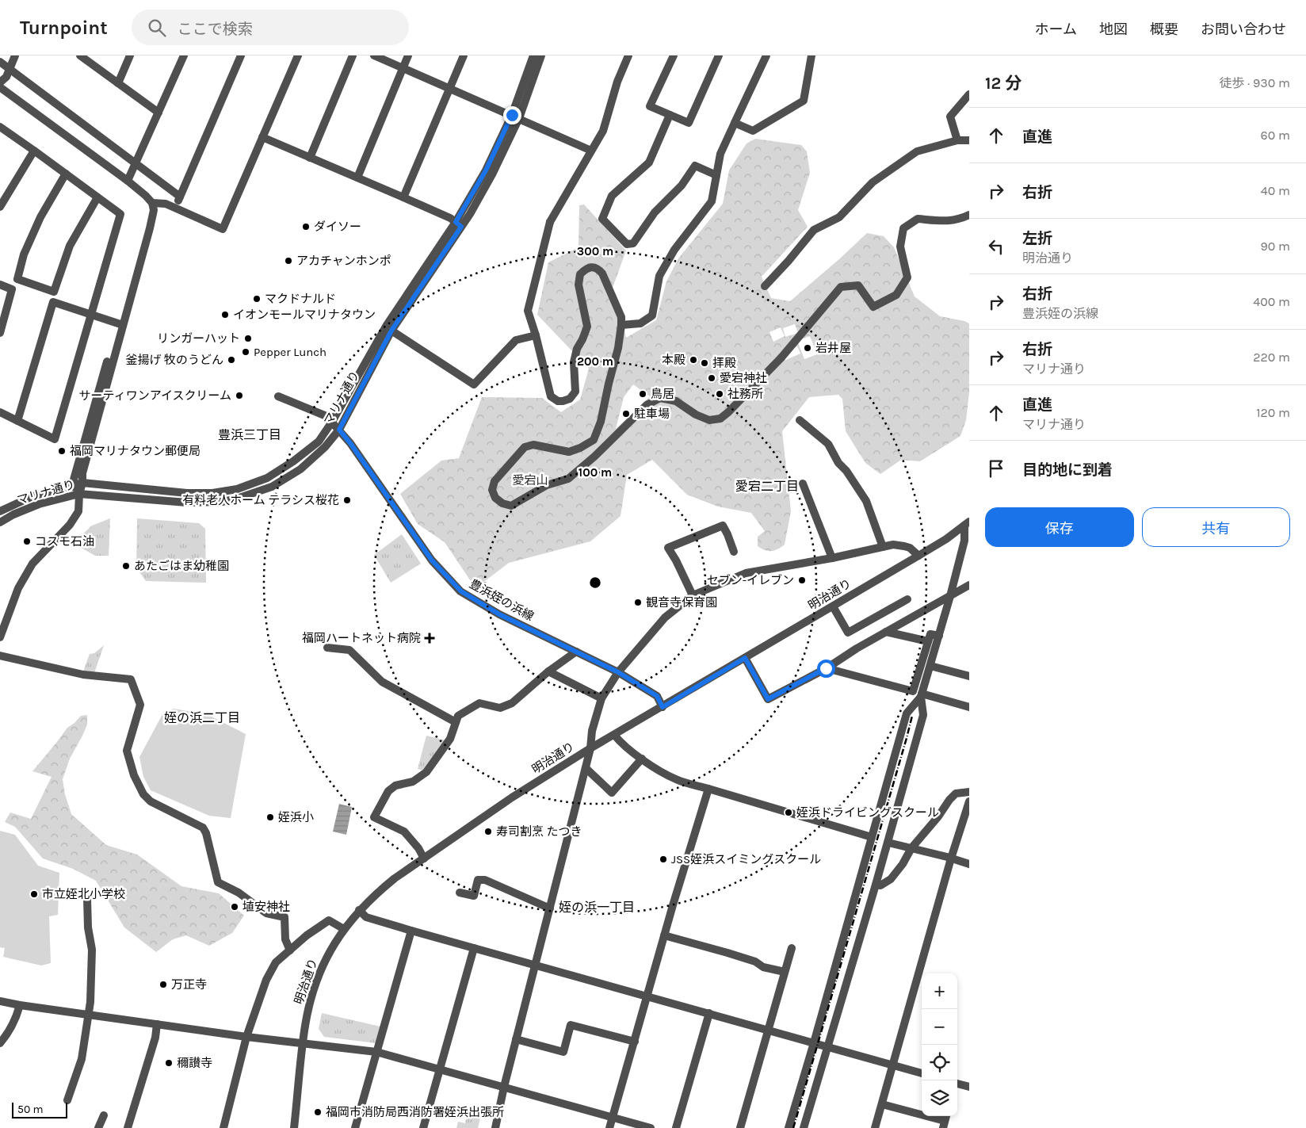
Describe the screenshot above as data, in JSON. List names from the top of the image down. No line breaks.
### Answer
{"streets":{"street":["マリナ通り","明治通り","豊浜姪の浜線"]},"crossings":[["マリナ通り","豊浜姪の浜線"],["明治通り","豊浜姪の浜線"]],"districts":["豊浜三丁目","愛宕二丁目","姪の浜二丁目","姪の浜一丁目"],"parks":["愛宕山"],"places":{"other":["ダイソー","アカチャンホンポ","マクドナルド","イオンモールマリナタウン","リンガーハット","岩井屋","Pepper Lunch","釜揚げ 牧のうどん","本殿","拝殿","愛宕神社","鳥居","社務所","サーティワンアイスクリーム","駐車場","福岡マリナタウン郵便局","有料老人ホーム テラシス桜花","コスモ石油","あたごはま幼稚園","セブン-イレブン","観音寺保育園","姪浜ドライビングスクール","姪浜小","寿司割烹 たつき","JSS姪浜スイミングスクール","市立姪北小学校","埴安神社","万正寺","穪讃寺","福岡市消防局西消防署姪浜出張所"],"health":["福岡ハートネット病院"]},"scale_bar":"50 m","page":{"header":"Turnpoint","search":"ここで検索","nav":["ホーム","地図","概要","お問い合わせ"],"heading":["12 分","徒歩 · 930 m"],"list":[["直進","60 m"],["右折","40 m"],["左折","明治通り","90 m"],["右折","豊浜姪の浜線","400 m"],["右折","マリナ通り","220 m"],["直進","マリナ通り","120 m"],"目的地に到着"],"buttons":["保存","共有"],"map_buttons":["+","−"],"scale":"50 m"},"rings":["300 m","200 m","100 m"]}
